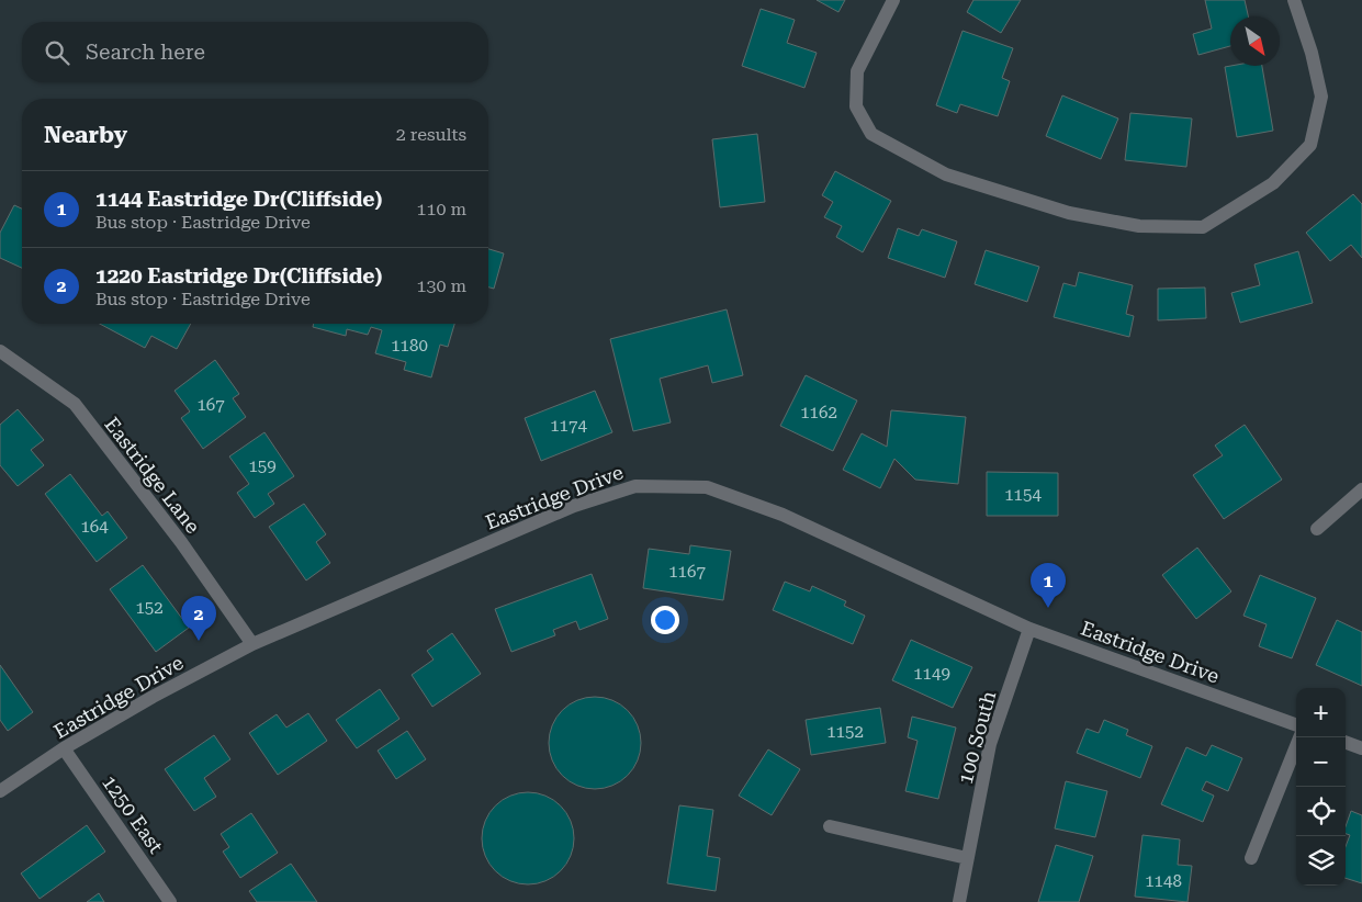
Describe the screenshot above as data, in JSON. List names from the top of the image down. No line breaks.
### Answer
{"streets":{"street":["Eastridge Lane","Eastridge Drive","100 South","1250 East"]},"crossings":[["Eastridge Lane","Eastridge Drive"],["Eastridge Drive","100 South"],["Eastridge Drive","1250 East"]],"house_numbers":["1180","167","1162","1174","159","1154","164","1167","152","1149","1152","1148"],"north":"bottom right","page":{"search":"Search here","heading":["Nearby","2 results"],"list":[{"mark":"1","name":"1144 Eastridge Dr(Cliffside)","note":"Bus stop · Eastridge Drive","value":"110 m"},{"mark":"2","name":"1220 Eastridge Dr(Cliffside)","note":"Bus stop · Eastridge Drive","value":"130 m"}],"pins":["1","2"],"map_buttons":["+","−"]}}
